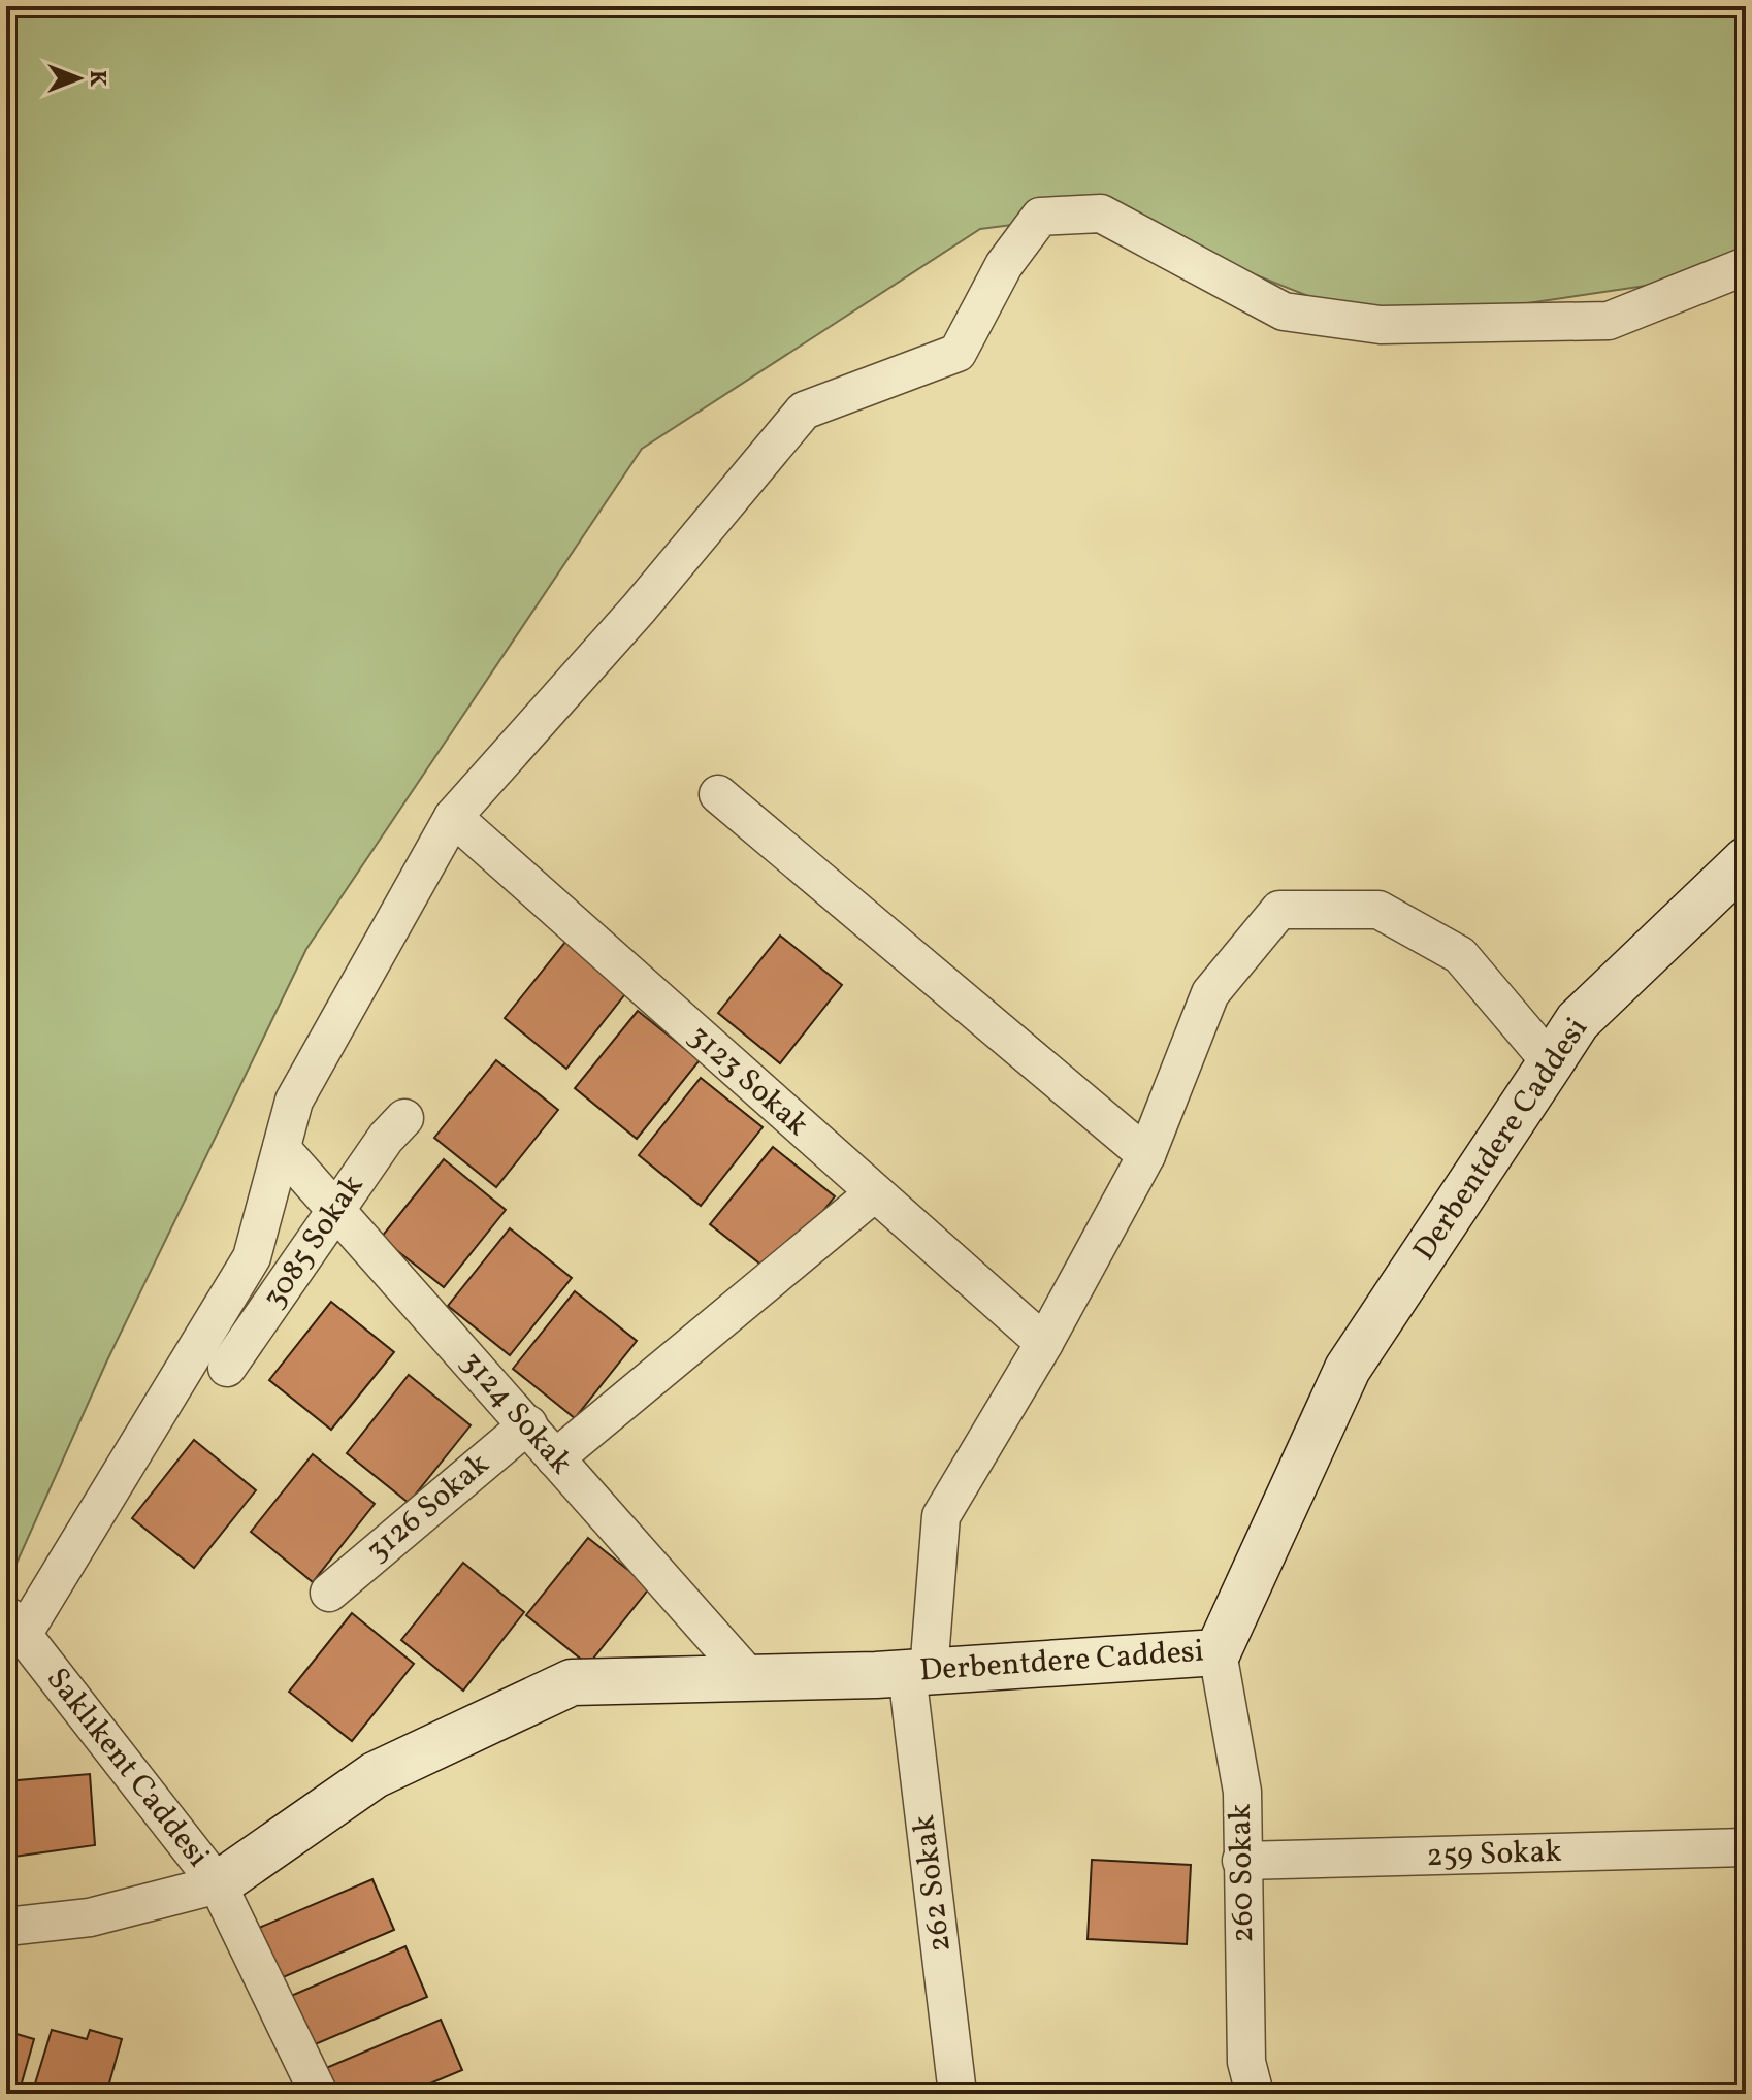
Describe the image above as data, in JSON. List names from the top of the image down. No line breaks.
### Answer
{"streets":{"street":["3123 Sokak","Derbentdere Caddesi","3085 Sokak","3124 Sokak","3126 Sokak","Saklıkent Caddesi","259 Sokak","260 Sokak","262 Sokak"]},"crossings":[["3123 Sokak","262 Sokak"],["Derbentdere Caddesi","3124 Sokak"],["Derbentdere Caddesi","Saklıkent Caddesi"],["Derbentdere Caddesi","260 Sokak"],["Derbentdere Caddesi","262 Sokak"],["3085 Sokak","3124 Sokak"],["3124 Sokak","3126 Sokak"],["259 Sokak","260 Sokak"]],"north":"right"}
